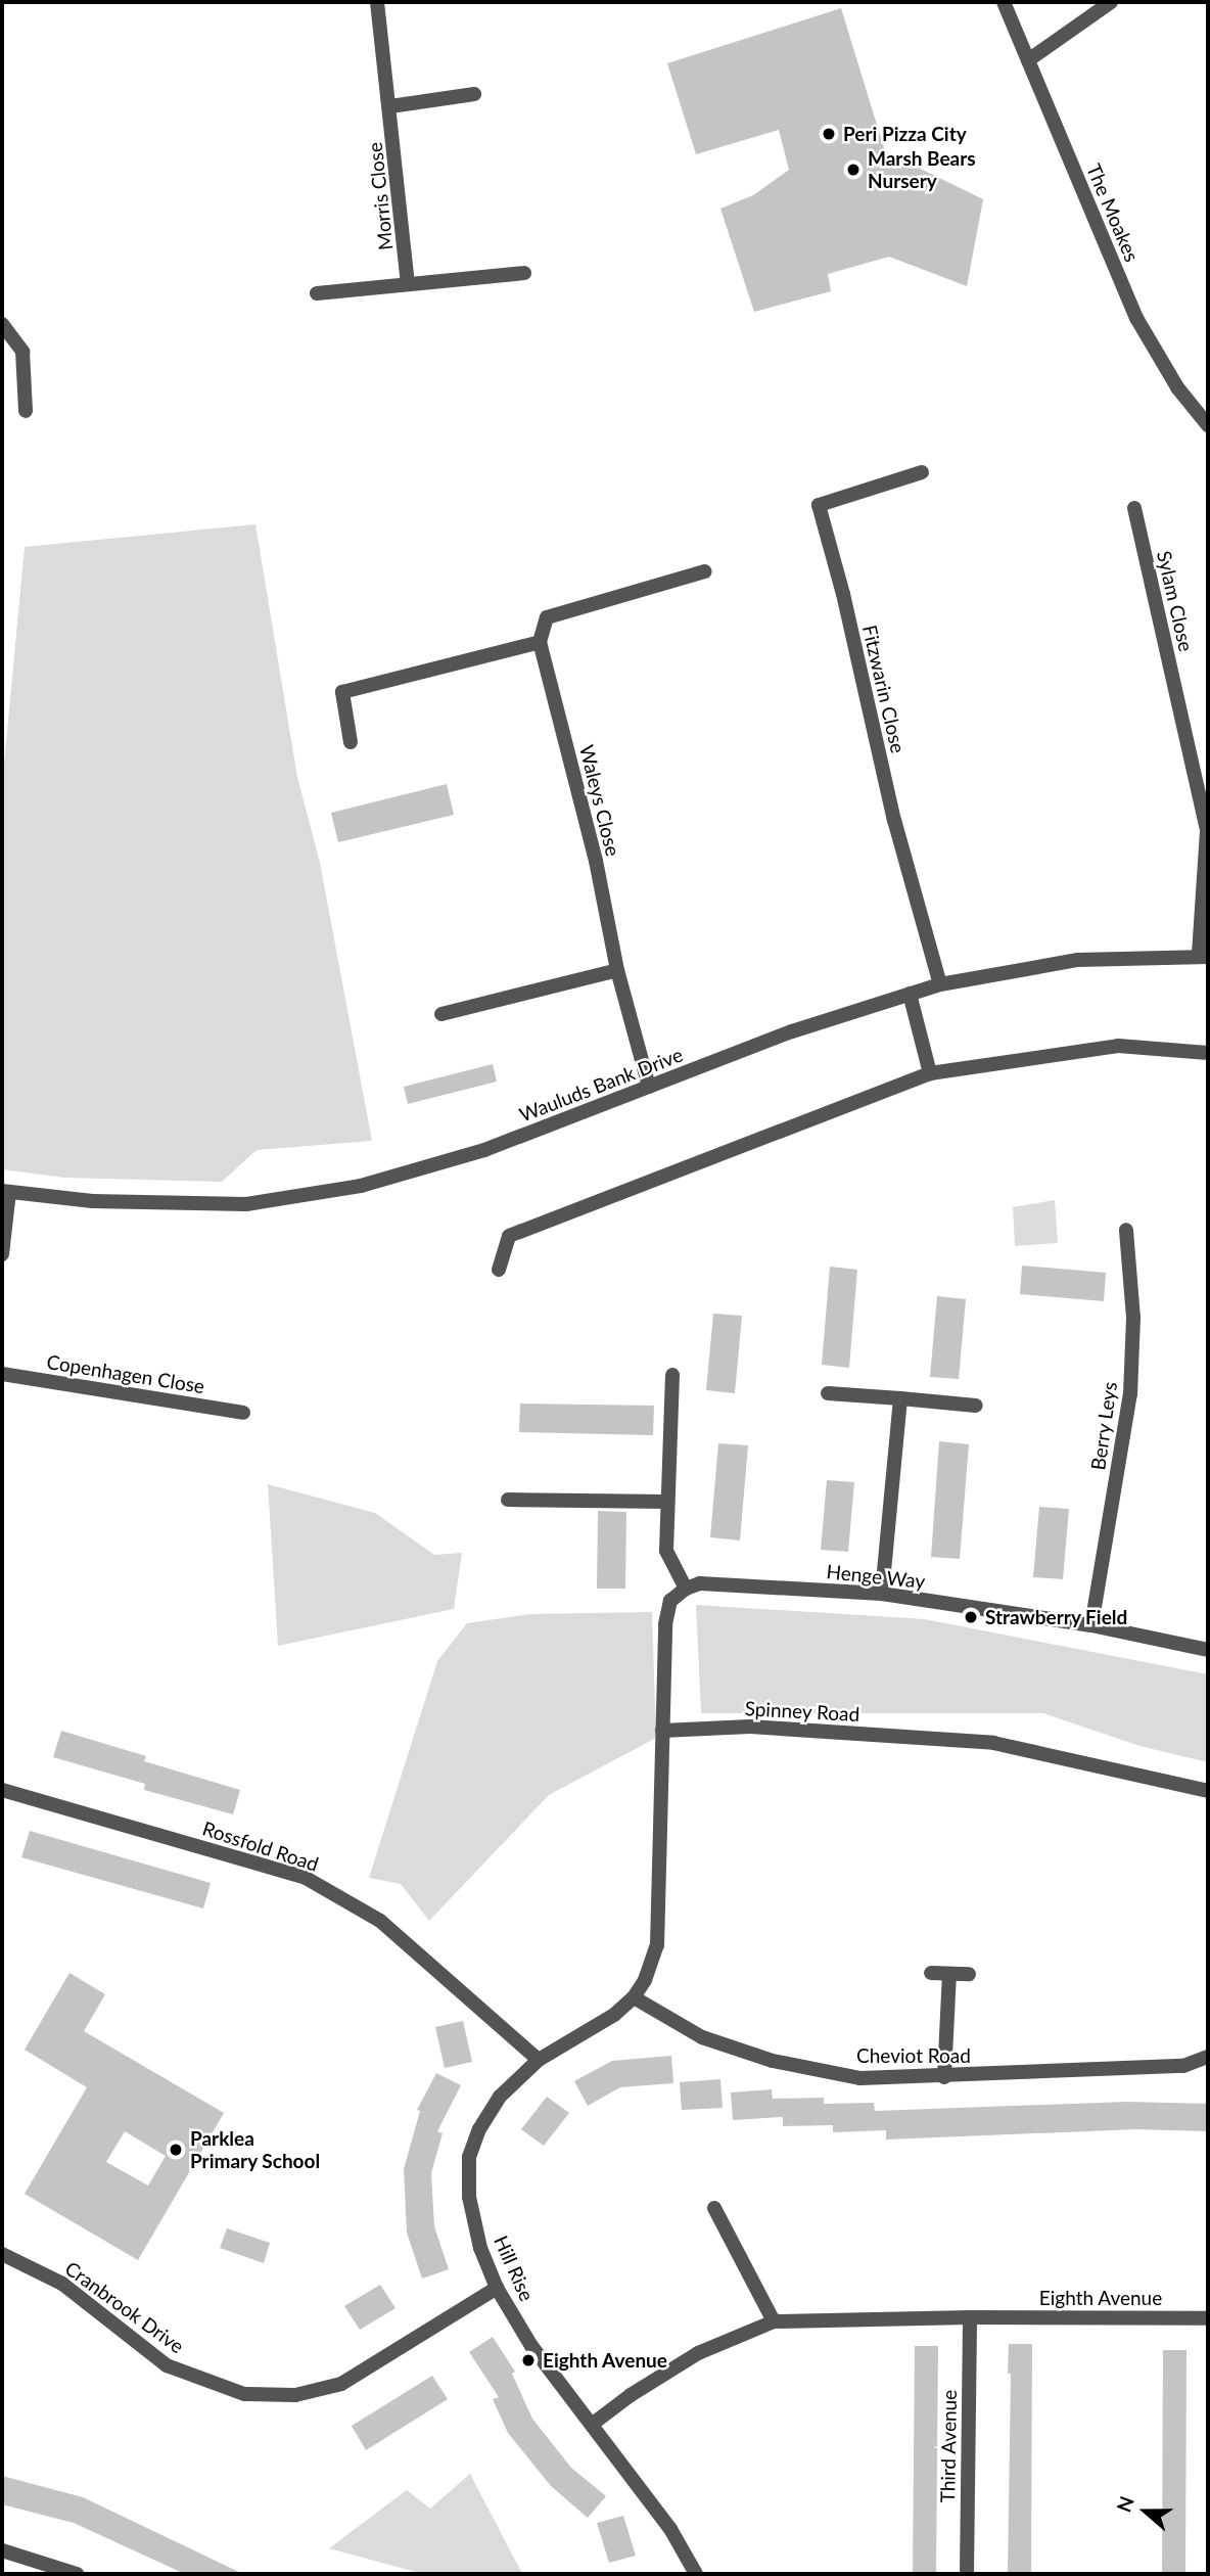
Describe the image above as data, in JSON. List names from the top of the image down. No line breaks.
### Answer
{"streets":{"street":["Morris Close","The Moakes","Sylam Close","Fitzwarin Close","Waleys Close","Wauluds Bank Drive","Copenhagen Close","Berry Leys","Henge Way","Spinney Road","Rossfold Road","Cheviot Road","Hill Rise","Eighth Avenue","Cranbrook Drive","Third Avenue"]},"crossings":[["Sylam Close","Wauluds Bank Drive"],["Fitzwarin Close","Wauluds Bank Drive"],["Waleys Close","Wauluds Bank Drive"],["Berry Leys","Henge Way"],["Rossfold Road","Hill Rise"],["Cheviot Road","Hill Rise"],["Hill Rise","Eighth Avenue"],["Hill Rise","Cranbrook Drive"],["Eighth Avenue","Third Avenue"]],"places":["Peri Pizza City","Marsh Bears Nursery","Strawberry Field","Parklea Primary School","Eighth Avenue"],"north":"left"}
